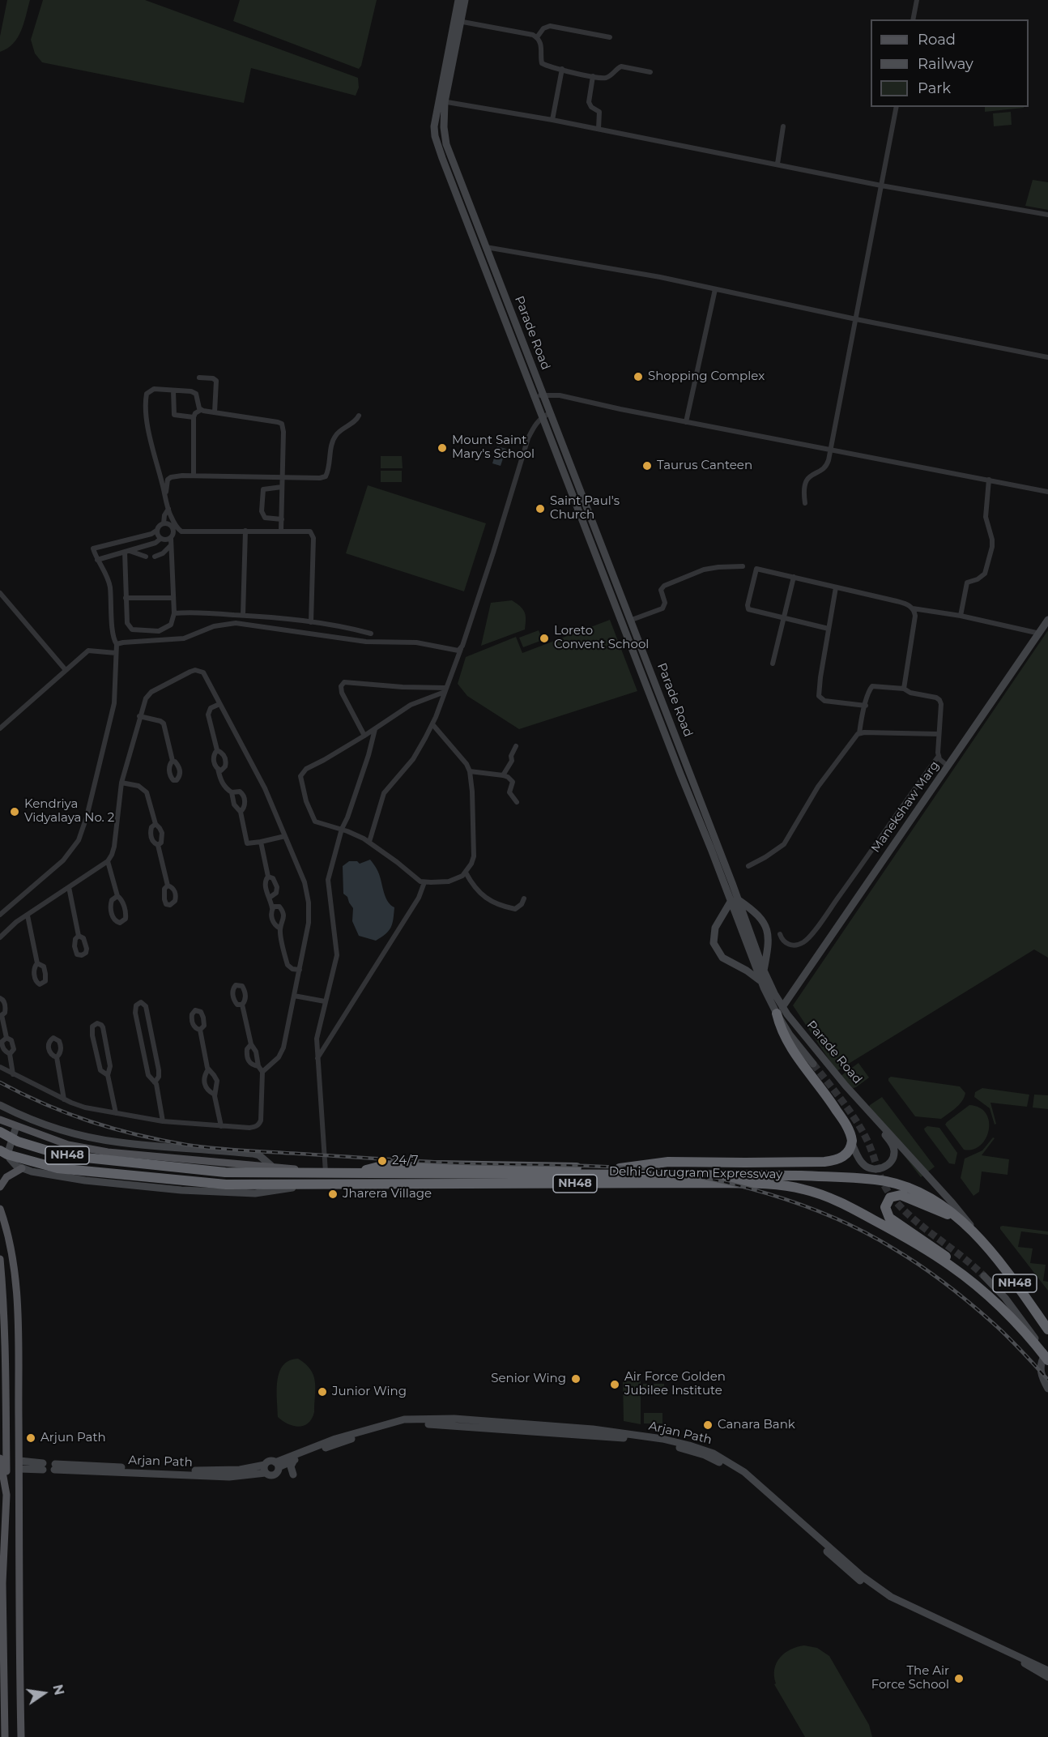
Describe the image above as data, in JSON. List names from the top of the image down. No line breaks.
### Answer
{"streets":{"highway":["NH48","Delhi-Gurugram Expressway"],"street":["Parade Road","Manekshaw Marg","Arjan Path"]},"crossings":[["Parade Road","Manekshaw Marg"],["Parade Road","NH48"],["NH48","Delhi-Gurugram Expressway"]],"places":["Shopping Complex","Mount Saint Mary's School","Taurus Canteen","Saint Paul's Church","Loreto Convent School","Kendriya Vidyalaya No. 2","24/7","Jharera Village","Senior Wing","Air Force Golden Jubilee Institute","Junior Wing","Canara Bank","Arjun Path","The Air Force School"],"legend":["Road","Railway","Park"],"north":"right"}
